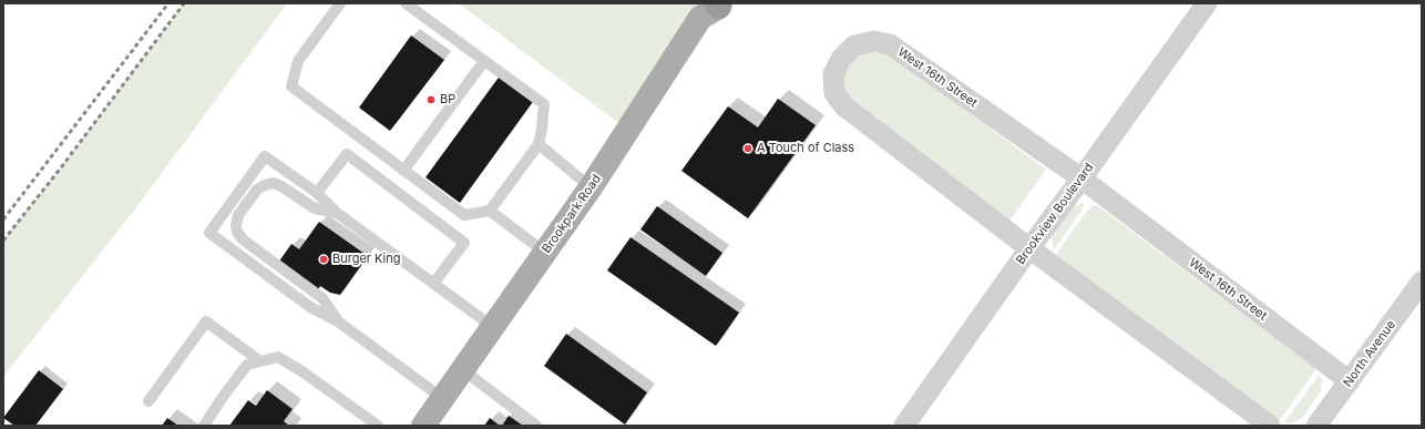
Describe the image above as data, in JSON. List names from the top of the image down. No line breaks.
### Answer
{"streets":{"main road":["Brookpark Road"],"street":["West 16th Street","Brookview Boulevard","North Avenue"]},"crossings":[["West 16th Street","Brookview Boulevard"],["West 16th Street","North Avenue"]],"places":["BP","A Touch of Class","Burger King"]}
